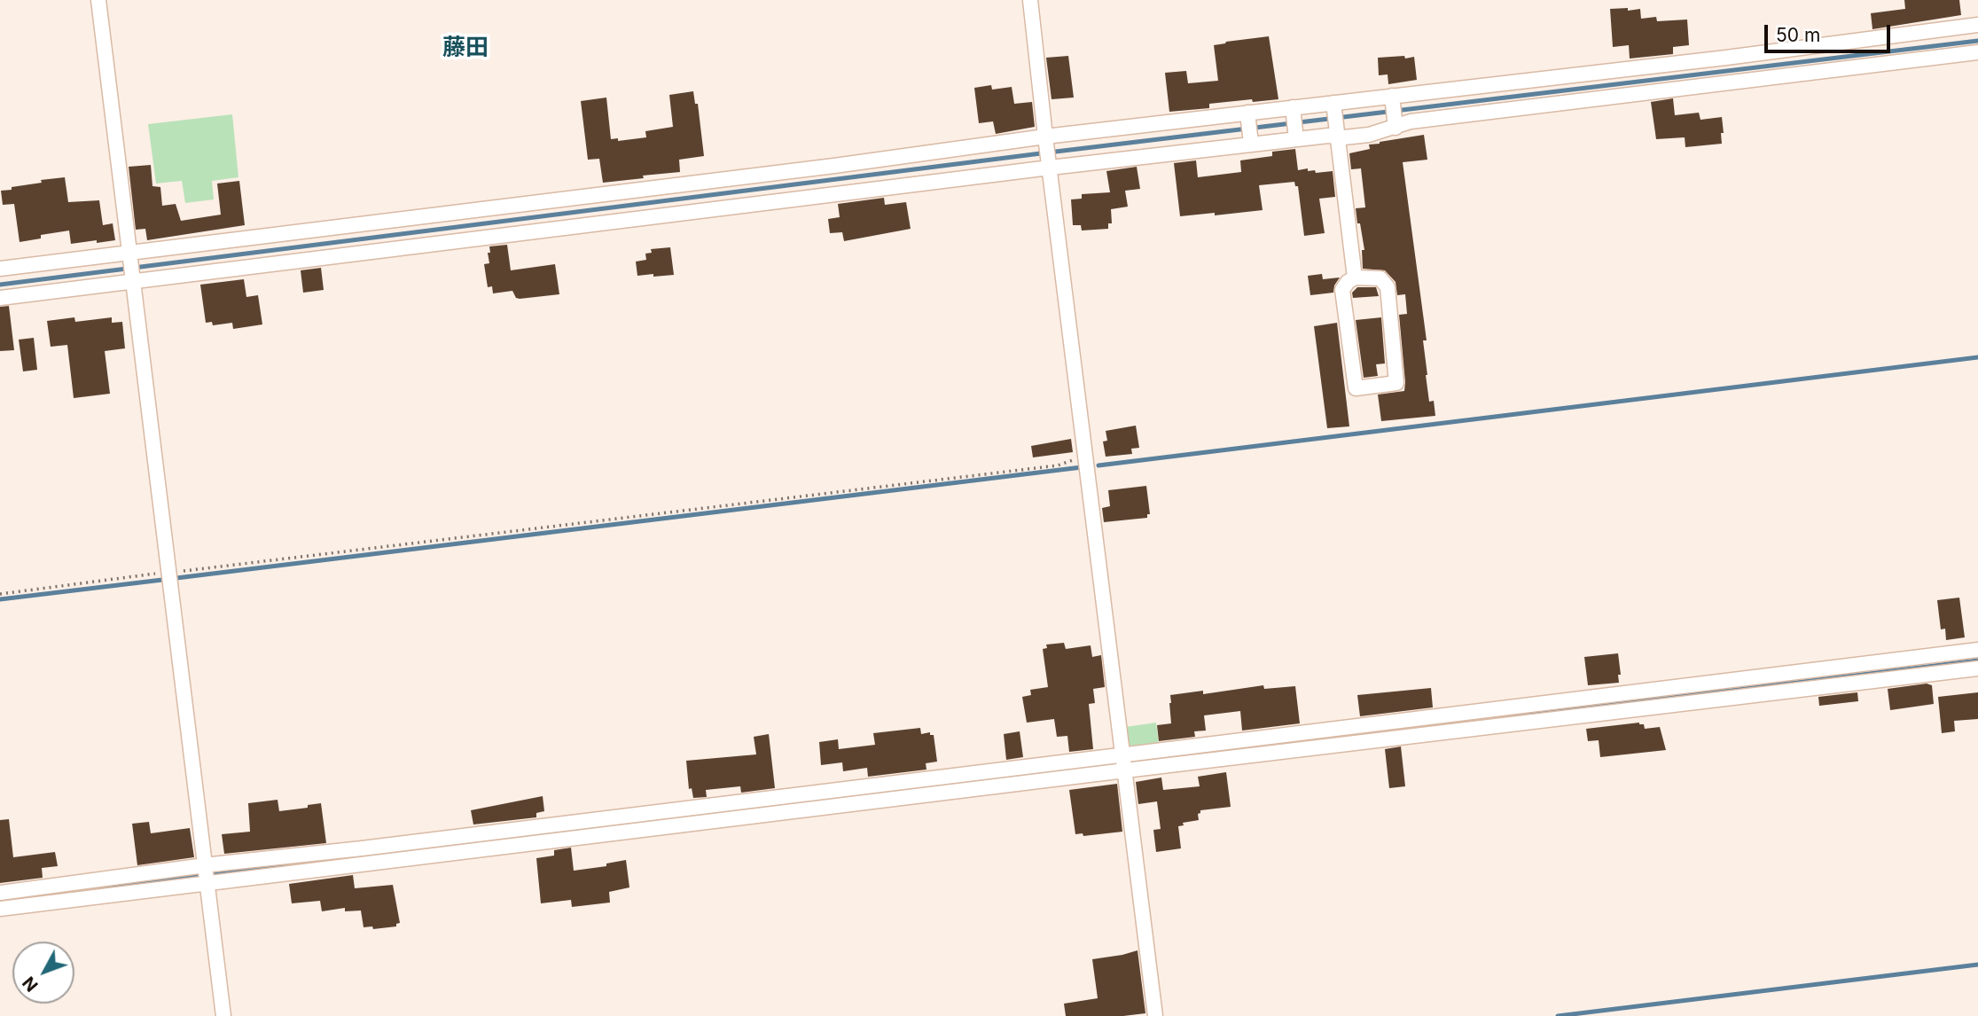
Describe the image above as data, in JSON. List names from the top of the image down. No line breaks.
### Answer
{"districts":["藤田"],"scale_bar":"50 m","north":"bottom left"}
